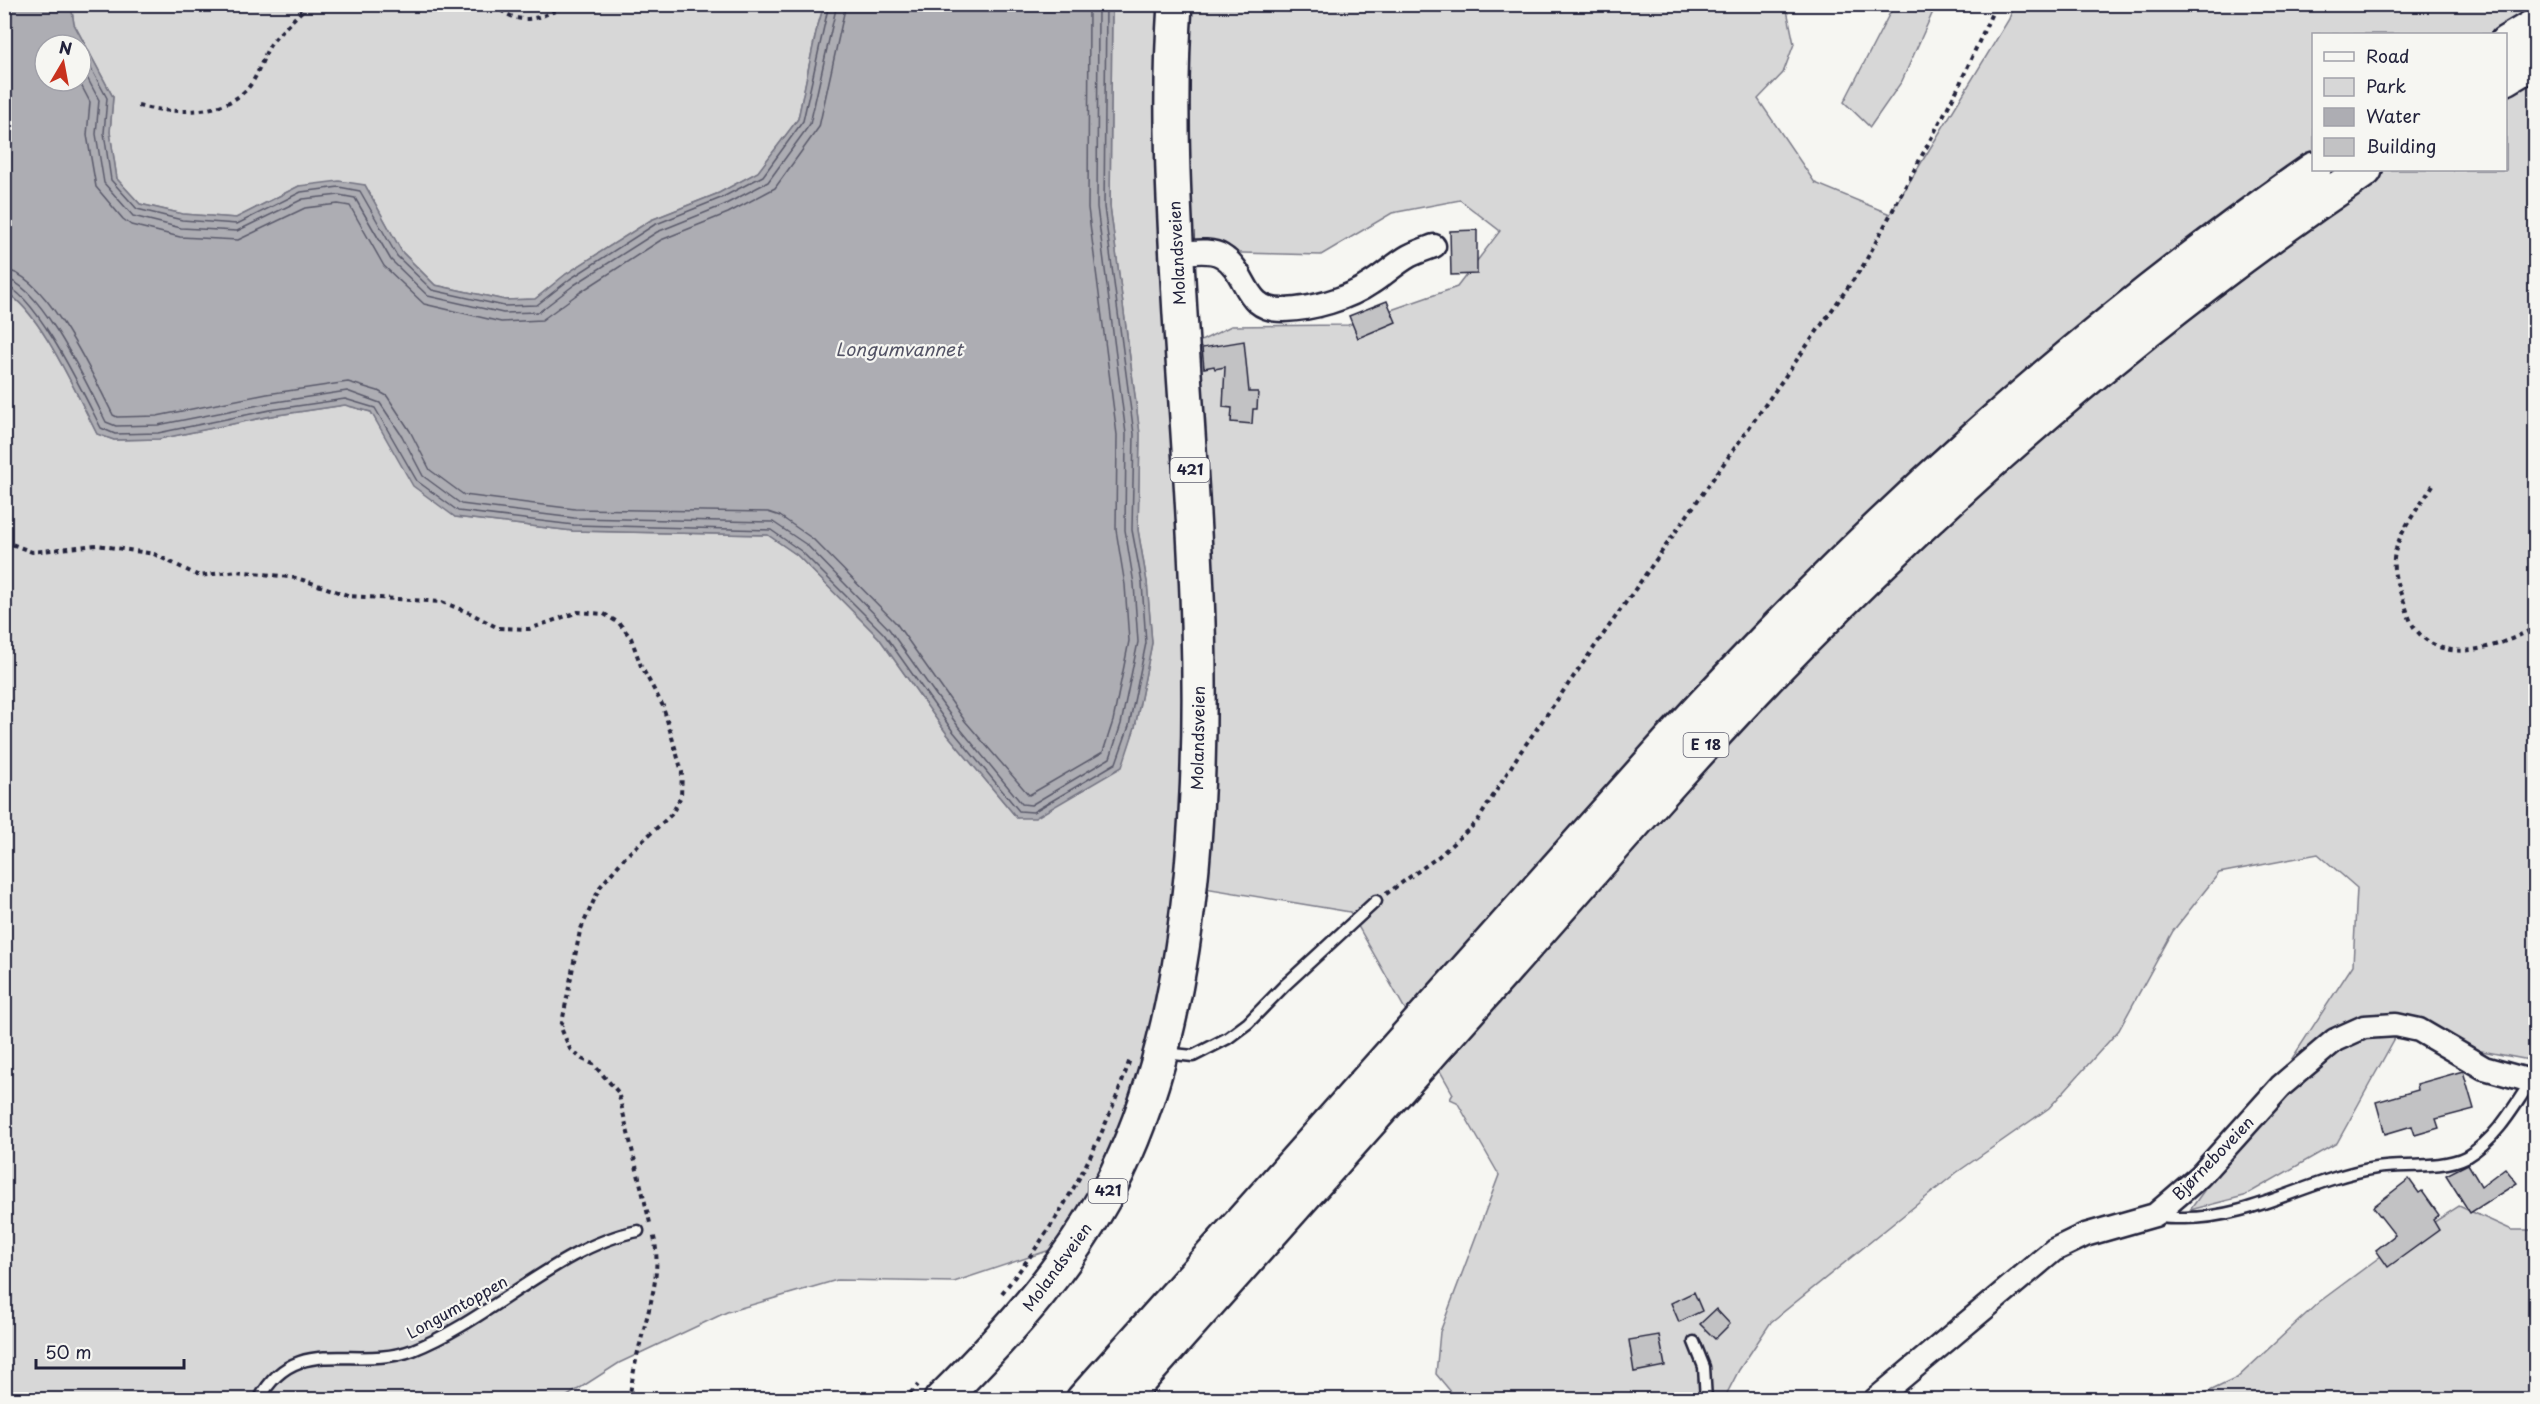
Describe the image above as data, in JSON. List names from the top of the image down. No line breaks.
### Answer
{"streets":{"main road":["Molandsveien","421","E 18"],"street":["Bjørneboveien"],"lane":["Longumtoppen"]},"water":["Longumvannet"],"legend":["Road","Park","Water","Building"],"scale_bar":"50 m","north":"top"}
